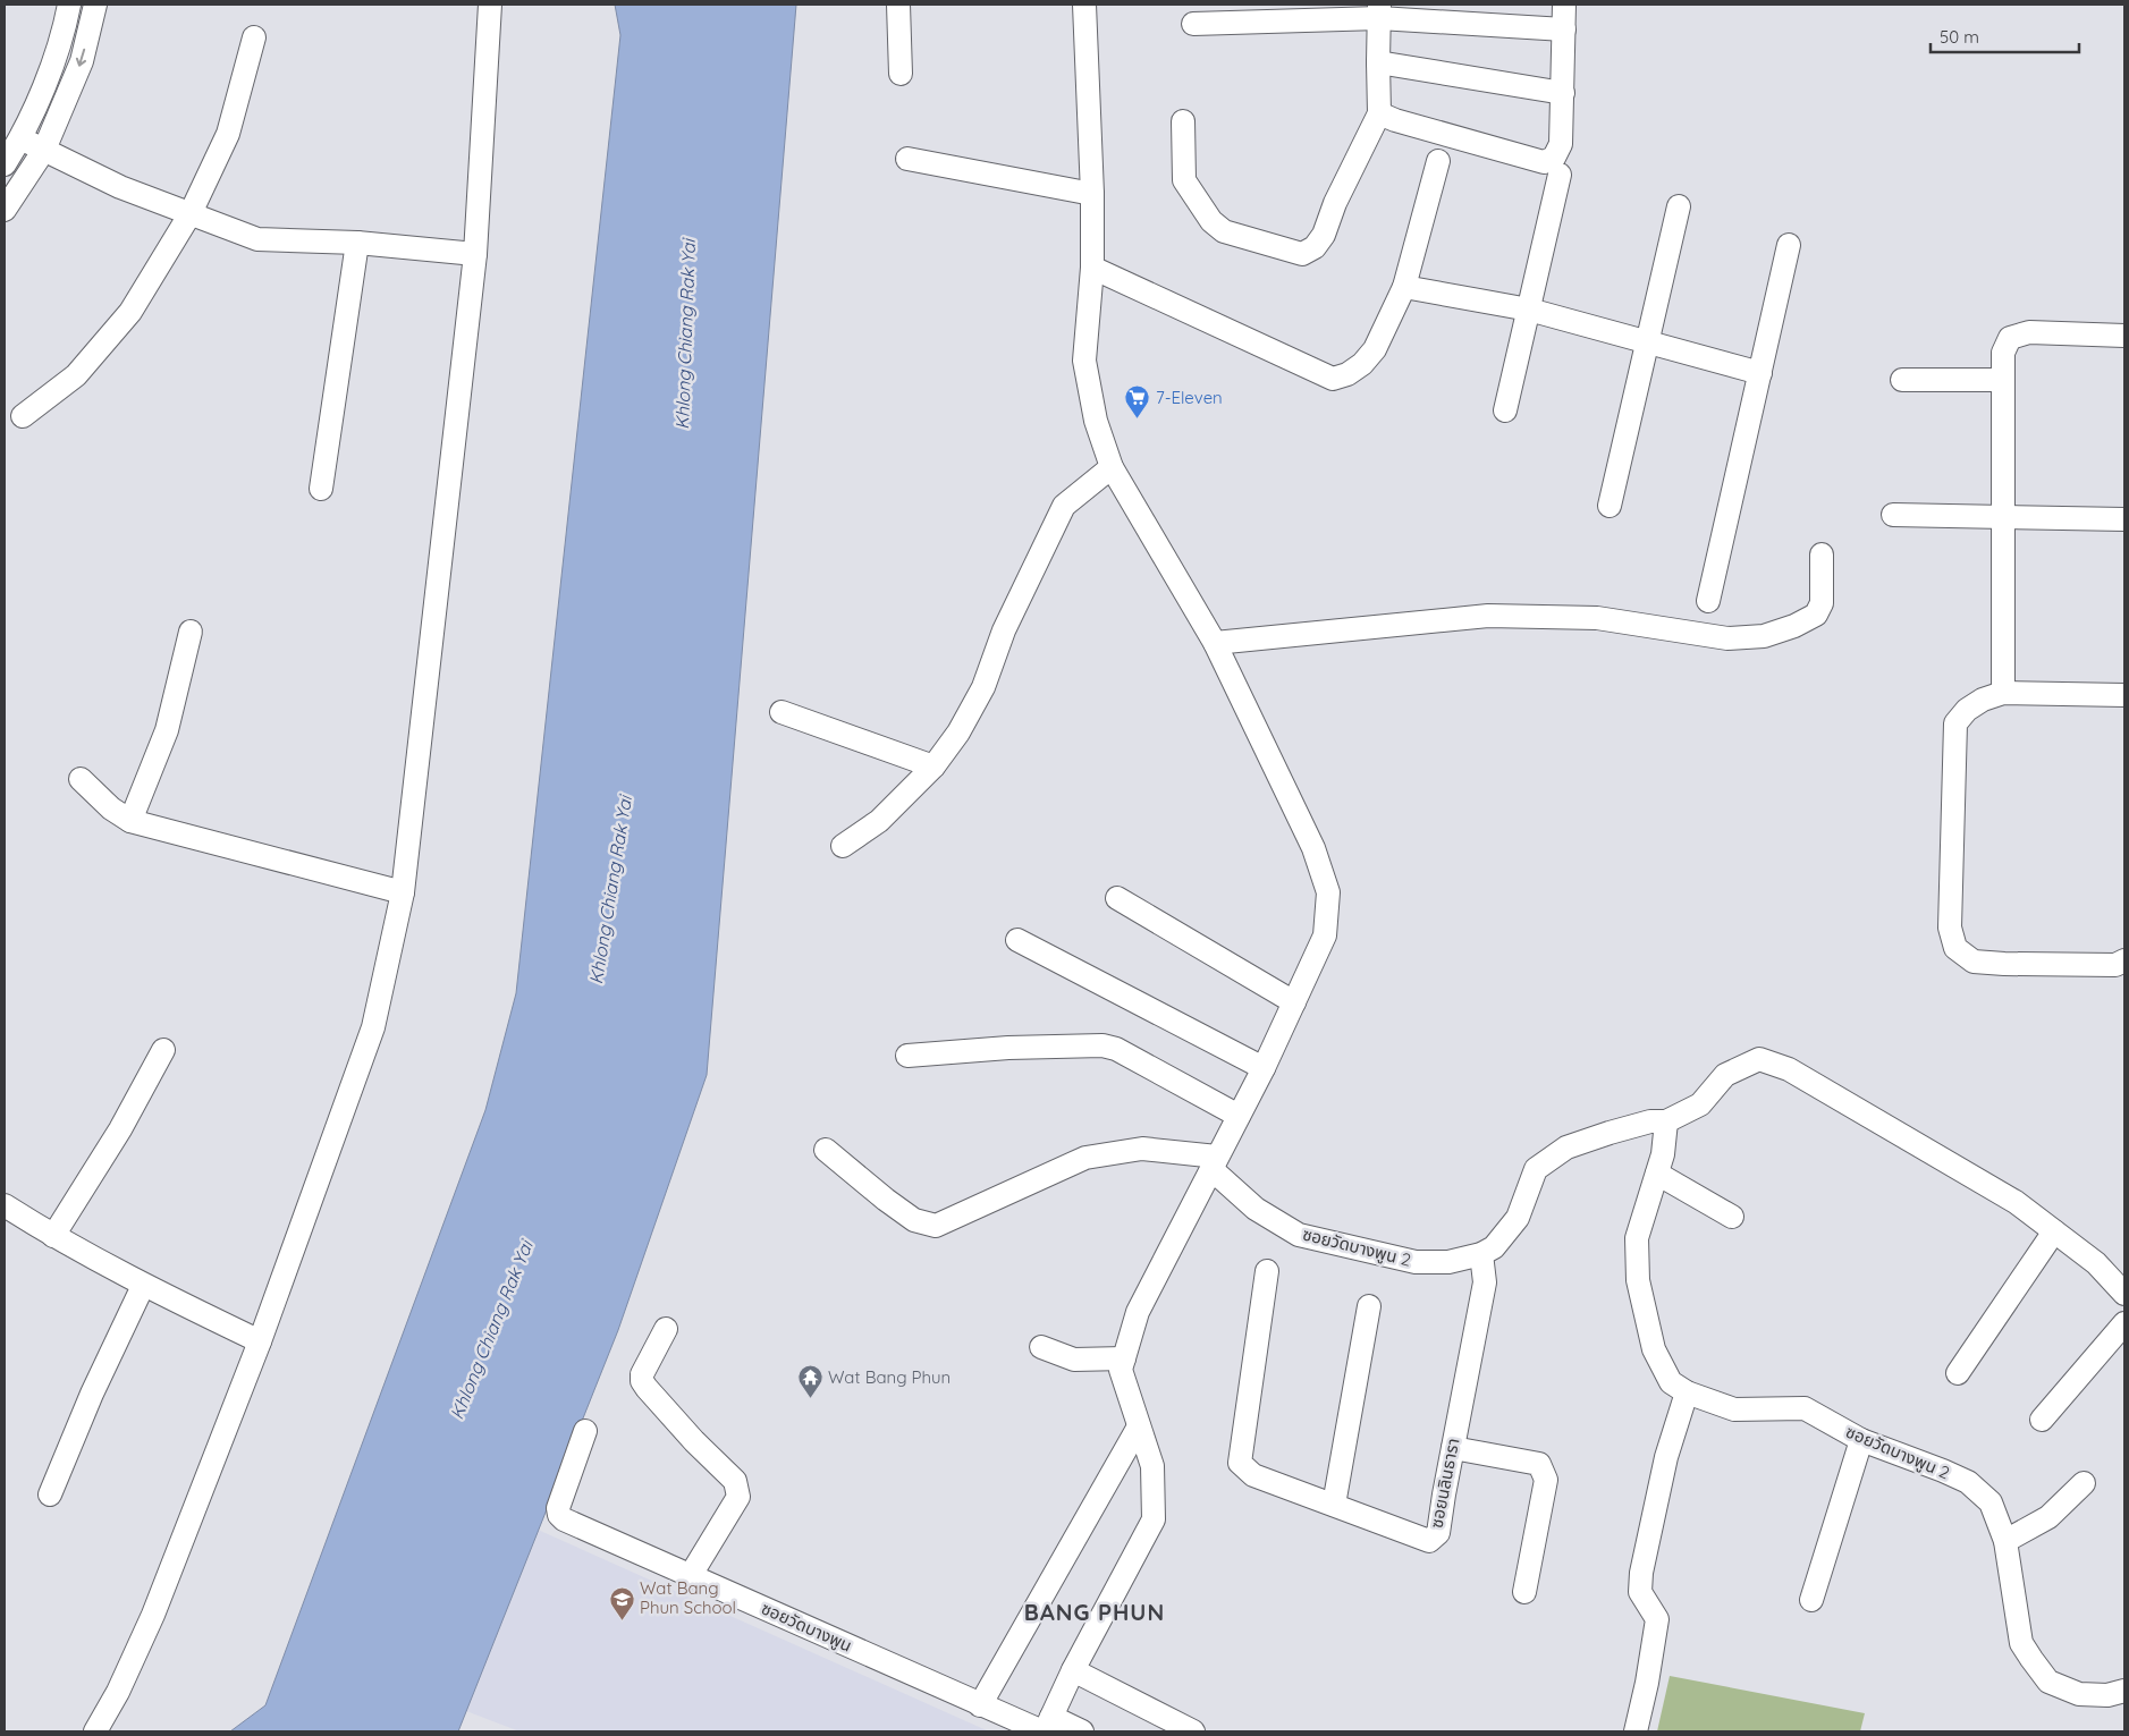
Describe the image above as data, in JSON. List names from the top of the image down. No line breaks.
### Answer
{"streets":{"street":["ซอยวัดบางพูน 2","ซอยนลินธารา","ซอยวัดบางพูน"]},"crossings":[["ซอยวัดบางพูน 2","ซอยนลินธารา"]],"districts":["BANG PHUN"],"water":["Khlong Chiang Rak Yai"],"places":{"supermarket":["7-Eleven"],"temple":["Wat Bang Phun"],"school or university":["Wat Bang Phun School"]},"scale_bar":"50 m"}
